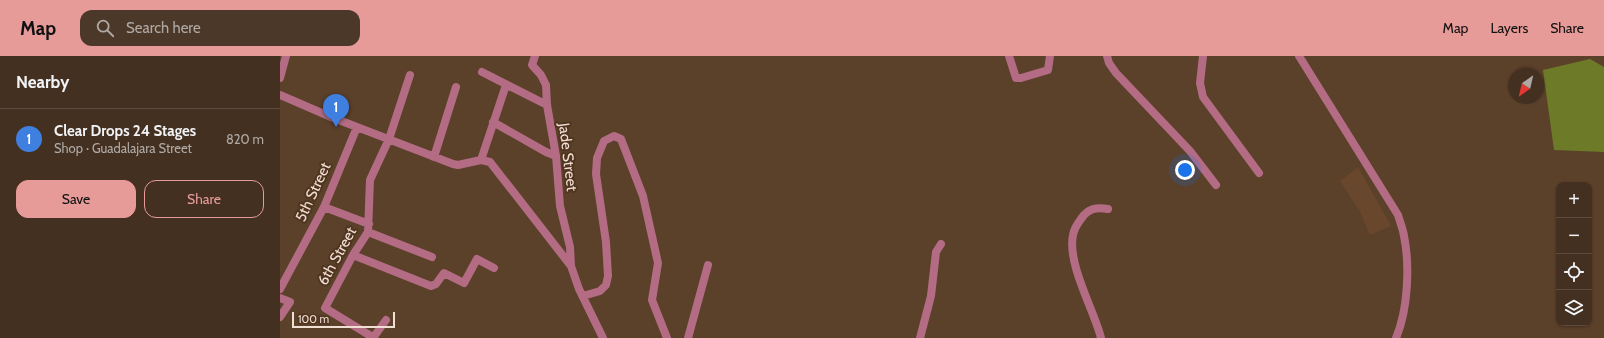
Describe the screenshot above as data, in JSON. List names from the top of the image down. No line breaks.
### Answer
{"streets":{"street":["Jade Street","5th Street","6th Street"]},"scale_bar":"100 m","north":"bottom left","page":{"header":"Map","search":"Search here","nav":["Map","Layers","Share"],"heading":"Nearby","pins":"1","list":[{"mark":"1","name":"Clear Drops 24 Stages","note":"Shop · Guadalajara Street","value":"820 m"}],"buttons":["Save","Share"],"map_buttons":["+","−"],"scale":"100 m"}}
